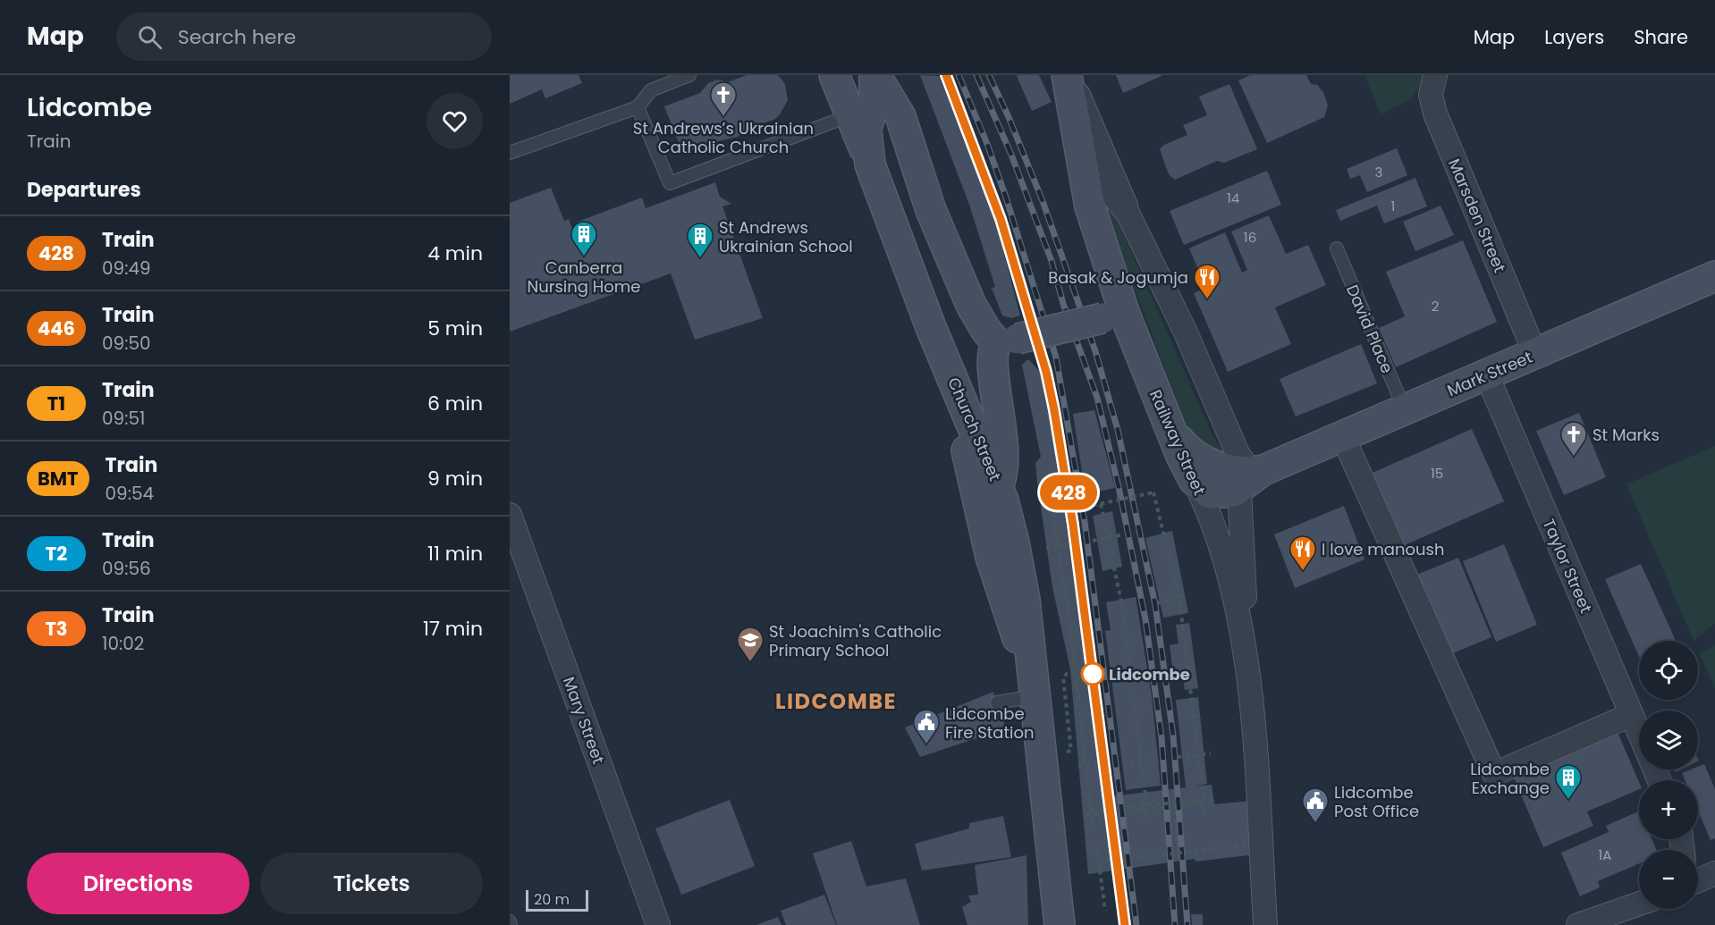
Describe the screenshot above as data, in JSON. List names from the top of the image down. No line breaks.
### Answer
{"streets":{"street":["Marsden Street","Mark Street","Church Street","Railway Street","Taylor Street","Mary Street"],"lane":["David Place"]},"crossings":[["Marsden Street","Mark Street"],["David Place","Mark Street"],["Mark Street","Railway Street"],["Mark Street","Taylor Street"]],"districts":["LIDCOMBE"],"places":{"church":["St Andrews’s Ukrainian Catholic Church","St Marks"],"building":["Canberra Nursing Home","St Andrews Ukrainian School","Lidcombe Exchange"],"restaurant":["Basak & Jogumja","I love manoush"],"school or university":["St Joachim's Catholic Primary School"],"other":["Lidcombe"],"public building":["Lidcombe Fire Station","Lidcombe Post Office"]},"house_numbers":["3","14","1","16","2","15","1A"],"scale_bar":"20 m","page":{"header":"Map","search":"Search here","nav":["Map","Layers","Share"],"heading":[["Lidcombe","Train"],"Departures"],"on_map":"428","list":[{"mark":"428","name":"Train","note":"09:49","value":"4 min"},{"mark":"446","name":"Train","note":"09:50","value":"5 min"},{"mark":"T1","name":"Train","note":"09:51","value":"6 min"},{"mark":"BMT","name":"Train","note":"09:54","value":"9 min"},{"mark":"T2","name":"Train","note":"09:56","value":"11 min"},{"mark":"T3","name":"Train","note":"10:02","value":"17 min"}],"map_buttons":["+","−"],"buttons":["Directions","Tickets"],"scale":"20 m"}}
